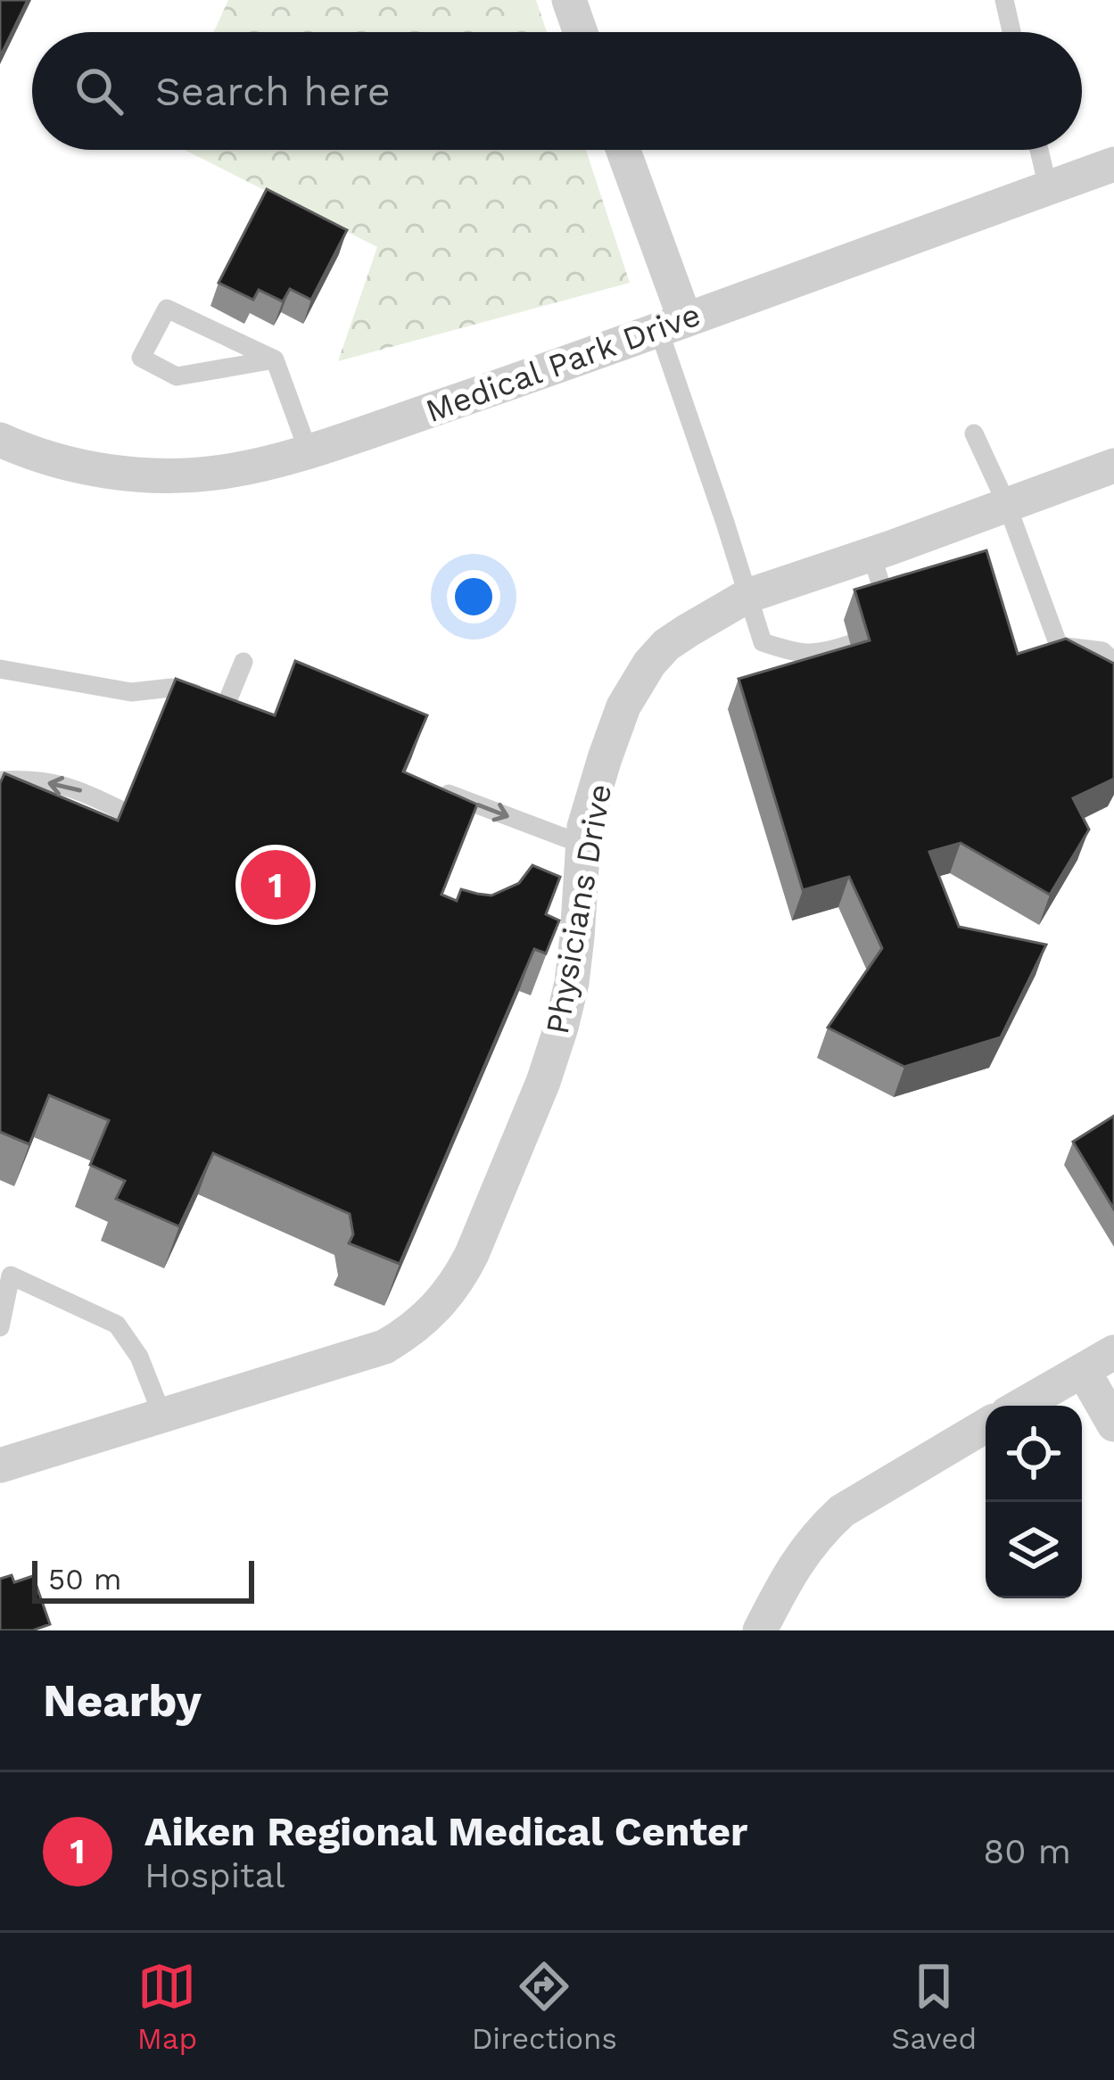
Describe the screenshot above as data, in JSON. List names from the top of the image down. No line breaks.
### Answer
{"streets":{"street":["Medical Park Drive","Physicians Drive"]},"scale_bar":"50 m","page":{"search":"Search here","pins":"1","scale":"50 m","heading":"Nearby","list":[{"mark":"1","name":"Aiken Regional Medical Center","note":"Hospital","value":"80 m"}],"nav":["Map","Directions","Saved"]}}
